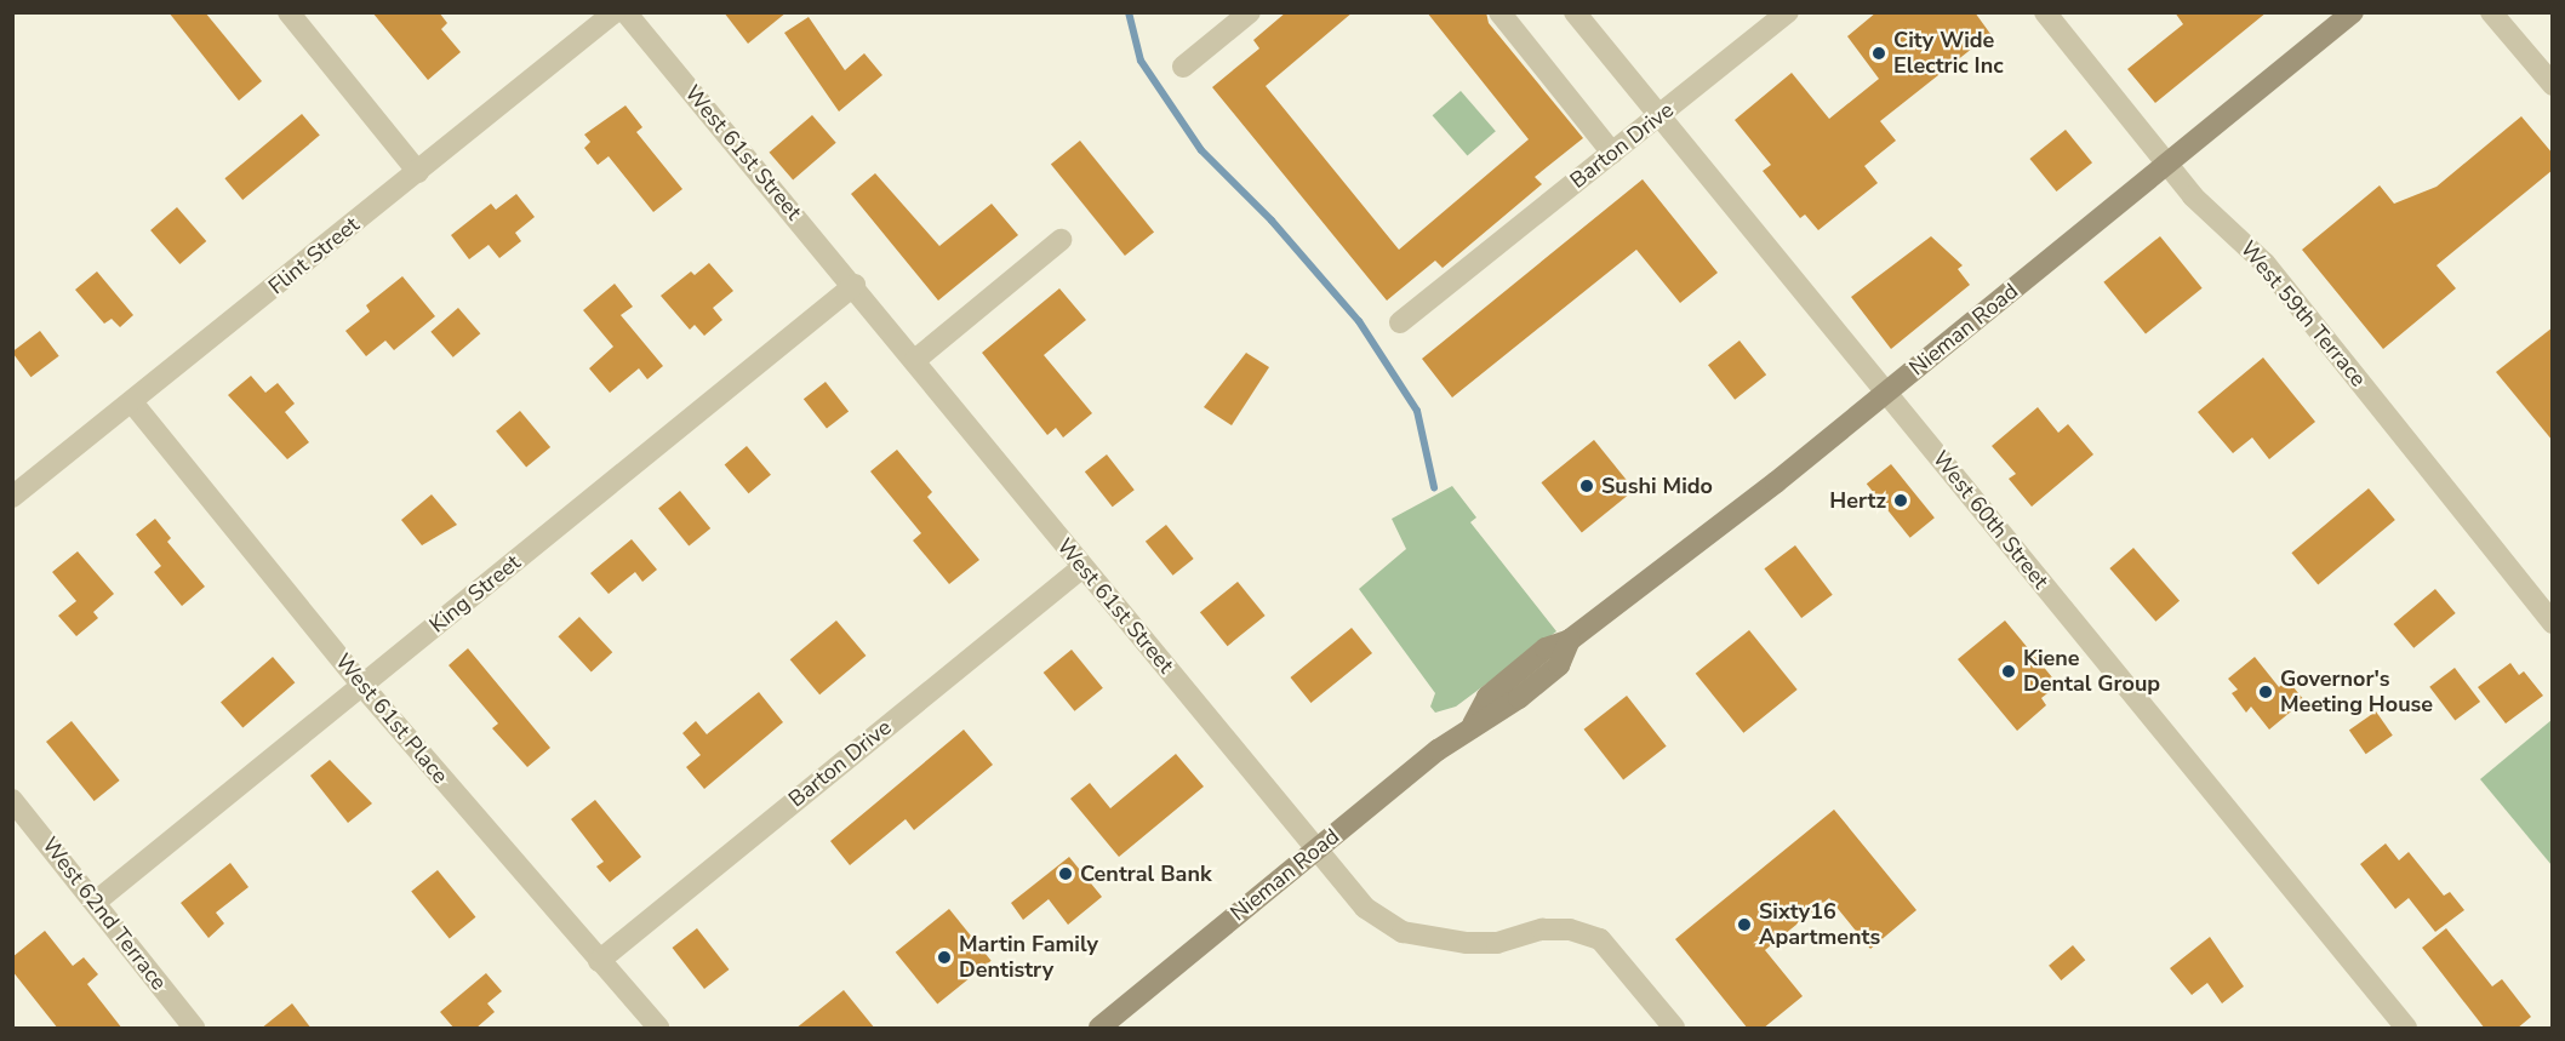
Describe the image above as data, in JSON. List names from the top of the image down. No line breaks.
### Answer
{"streets":{"main road":["Nieman Road"],"street":["Barton Drive","West 61st Street","Flint Street","West 59th Terrace","West 60th Street","King Street","West 61st Place","West 62nd Terrace"]},"crossings":[["Barton Drive","West 61st Street"],["Barton Drive","West 60th Street"],["Barton Drive","West 61st Place"],["West 61st Street","Nieman Road"],["West 61st Street","King Street"],["Flint Street","West 61st Place"],["West 59th Terrace","Nieman Road"],["Nieman Road","West 60th Street"],["King Street","West 61st Place"],["King Street","West 62nd Terrace"]],"places":["City Wide Electric Inc","Sushi Mido","Hertz","Kiene Dental Group","Governor's Meeting House","Central Bank","Sixty16 Apartments","Martin Family Dentistry"]}
